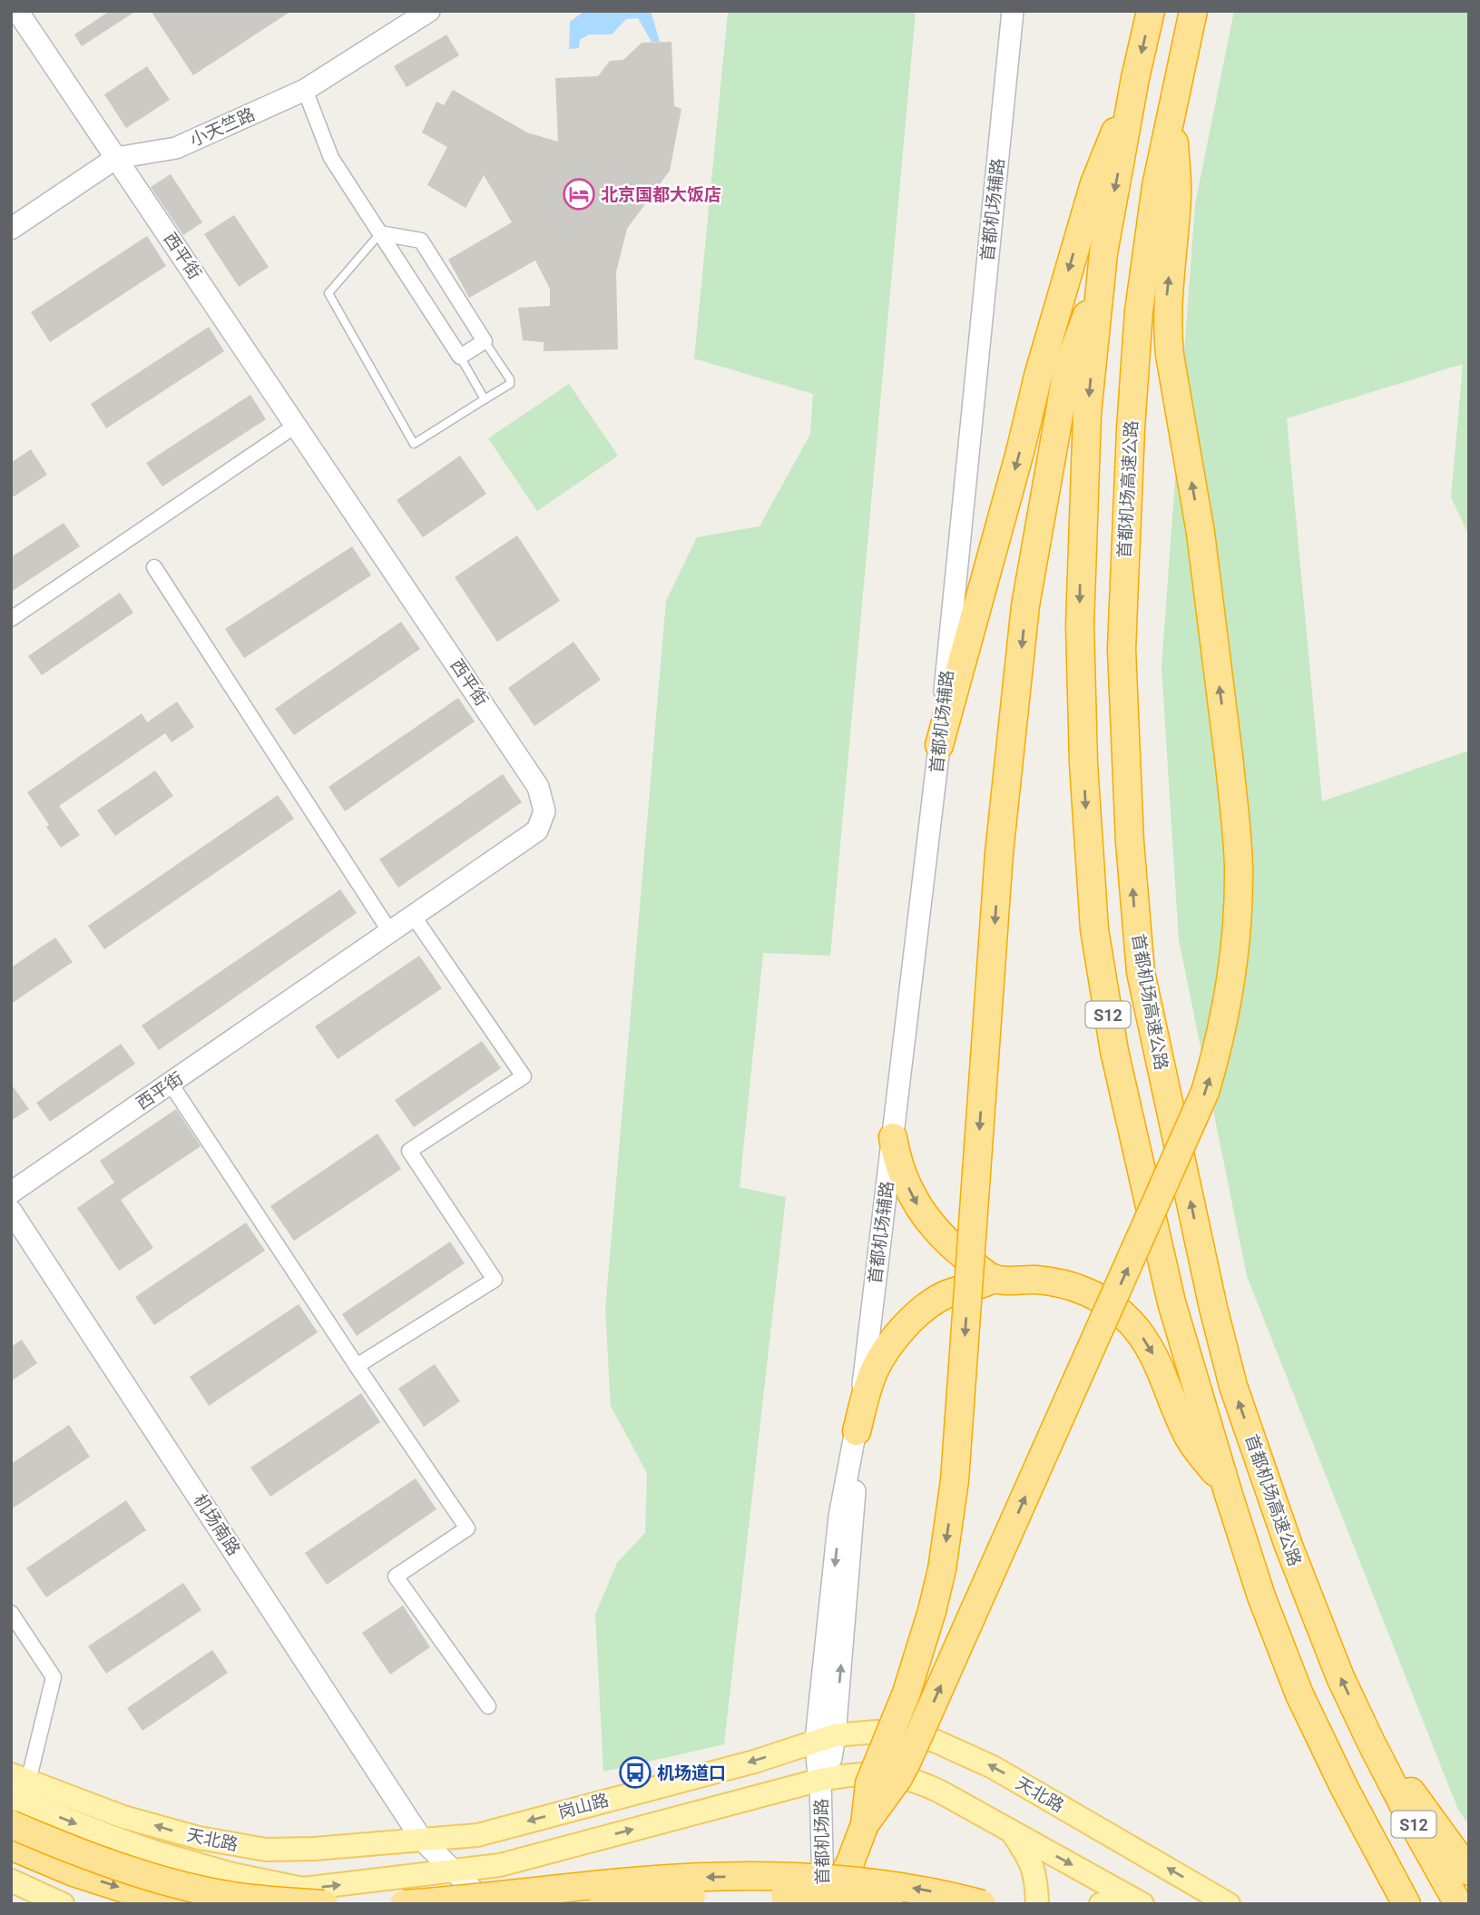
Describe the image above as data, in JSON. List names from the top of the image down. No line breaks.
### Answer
{"streets":{"highway":["首都机场高速公路","S12"],"main road":["天北路","岗山路"],"street":["小天竺路","首都机场辅路","西平街","机场南路","首都机场路"]},"crossings":[["小天竺路","西平街"],["首都机场辅路","天北路"],["首都机场辅路","岗山路"],["首都机场辅路","首都机场路"],["机场南路","天北路"],["机场南路","岗山路"],["天北路","岗山路"],["天北路","首都机场路"],["岗山路","首都机场路"]],"places":{"hotel":["北京国都大饭店"],"bus stop":["机场道口"]}}
